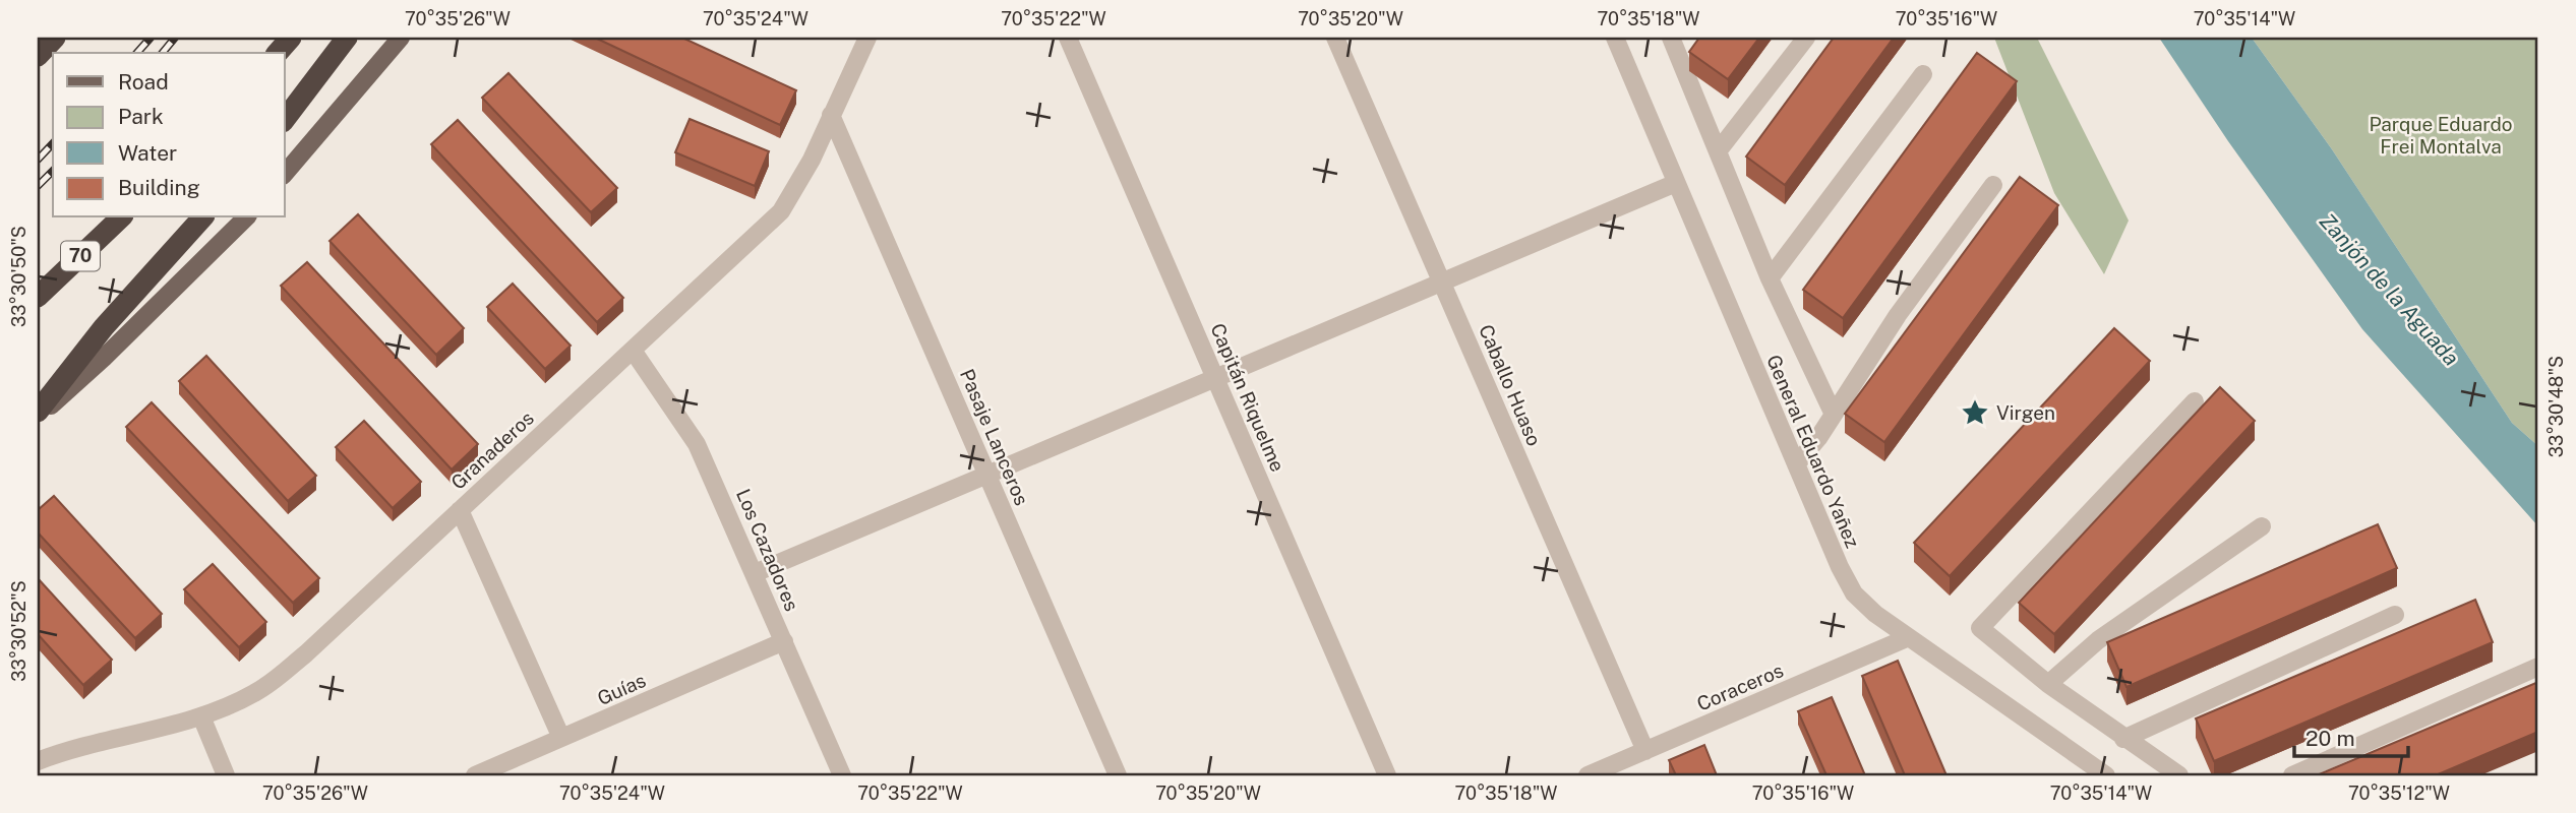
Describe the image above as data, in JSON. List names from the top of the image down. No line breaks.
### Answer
{"streets":{"highway":["70"],"street":["Caballo Huaso","Capitán Riquelme","Pasaje Lanceros","Granaderos","General Eduardo Yañez","Los Cazadores","Coraceros","Guías"]},"crossings":[["Caballo Huaso","Coraceros"],["Pasaje Lanceros","Granaderos"],["Granaderos","Los Cazadores"],["General Eduardo Yañez","Coraceros"],["Los Cazadores","Guías"]],"water":["Zanjón de la Aguada"],"parks":["Parque Eduardo Frei Montalva"],"places":{"place":["Virgen"]},"legend":["Road","Park","Water","Building"],"scale_bar":"20 m","coordinates":["70°35'26\"W","70°35'24\"W","70°35'22\"W","70°35'20\"W","70°35'18\"W","70°35'16\"W","70°35'14\"W","33°30'50\"S","33°30'48\"S","33°30'52\"S","70°35'12\"W"]}
